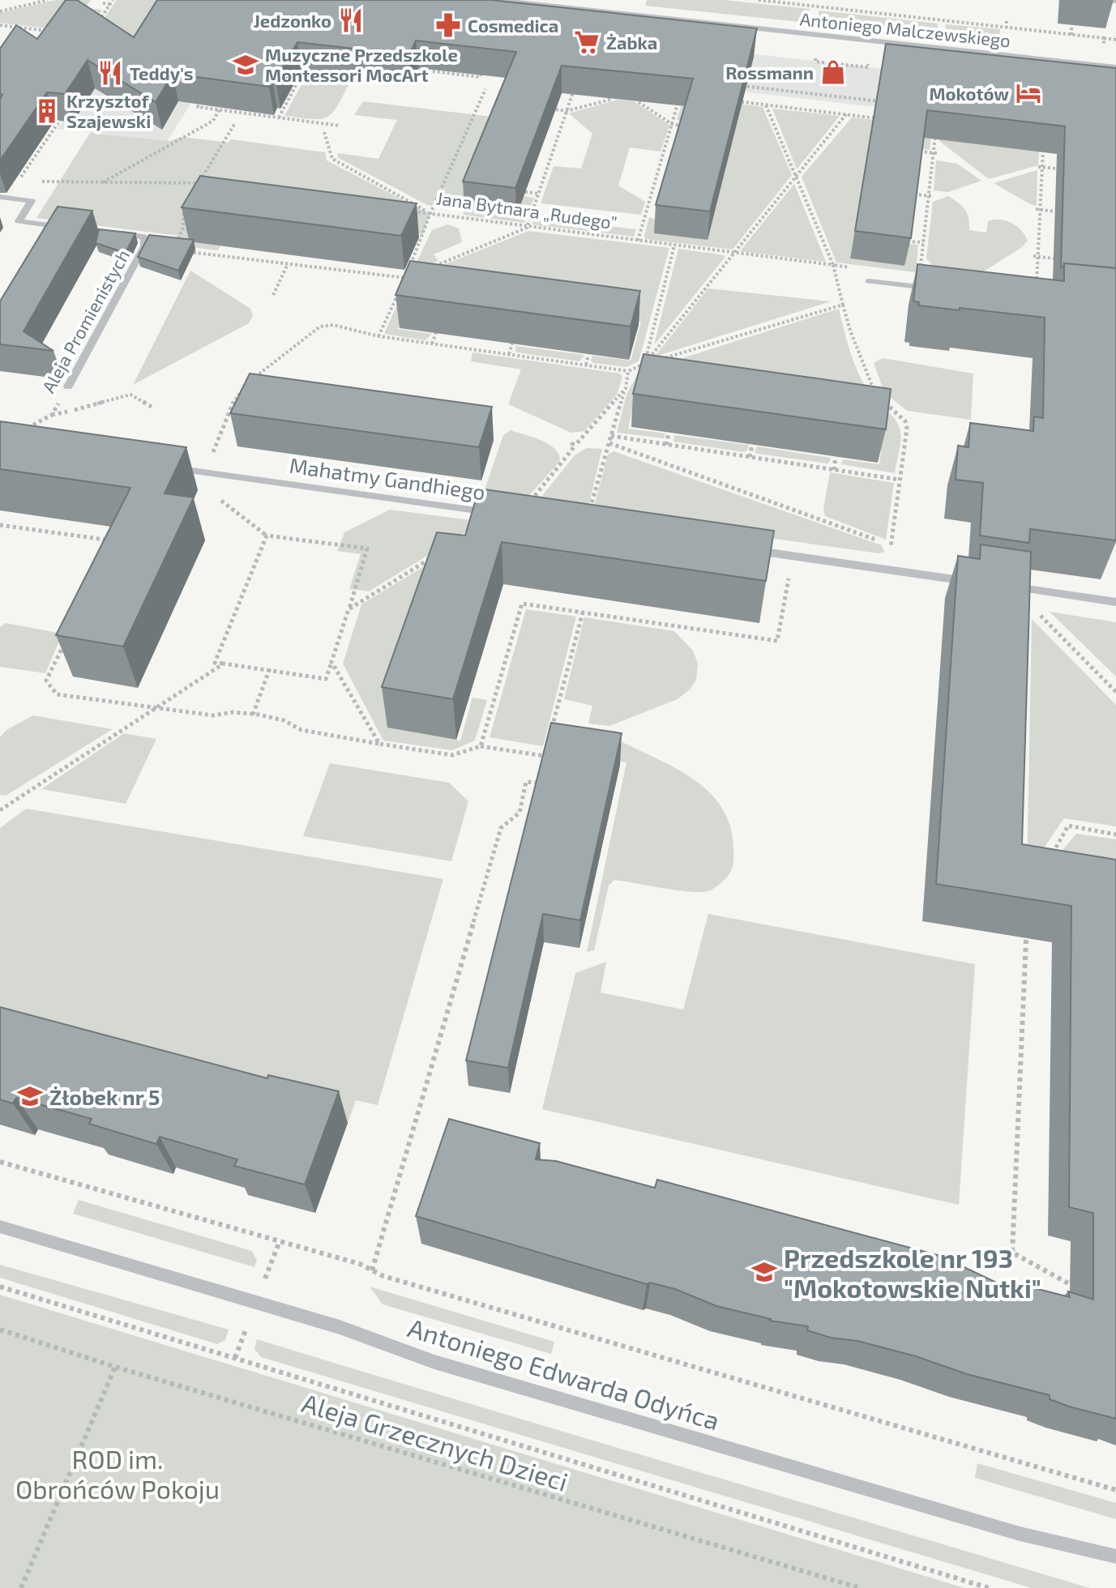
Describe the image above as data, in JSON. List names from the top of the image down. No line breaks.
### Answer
{"streets":{"street":["Antoniego Malczewskiego","Aleja Promienistych","Mahatmy Gandhiego","Antoniego Edwarda Odyńca"],"path":["Jana Bytnara „Rudego”","Aleja Grzecznych Dzieci"]},"parks":["ROD im. Obrońców Pokoju"],"places":{"restaurant":["Jedzonko","Teddy's"],"pharmacy":["Cosmedica"],"supermarket":["Żabka"],"school or university":["Muzyczne Przedszkole Montessori MocArt","Żłobek nr 5","Przedszkole nr 193 \"Mokotowskie Nutki\""],"shop":["Rossmann"],"hotel":["Mokotów"],"building":["Krzysztof Szajewski"]}}
